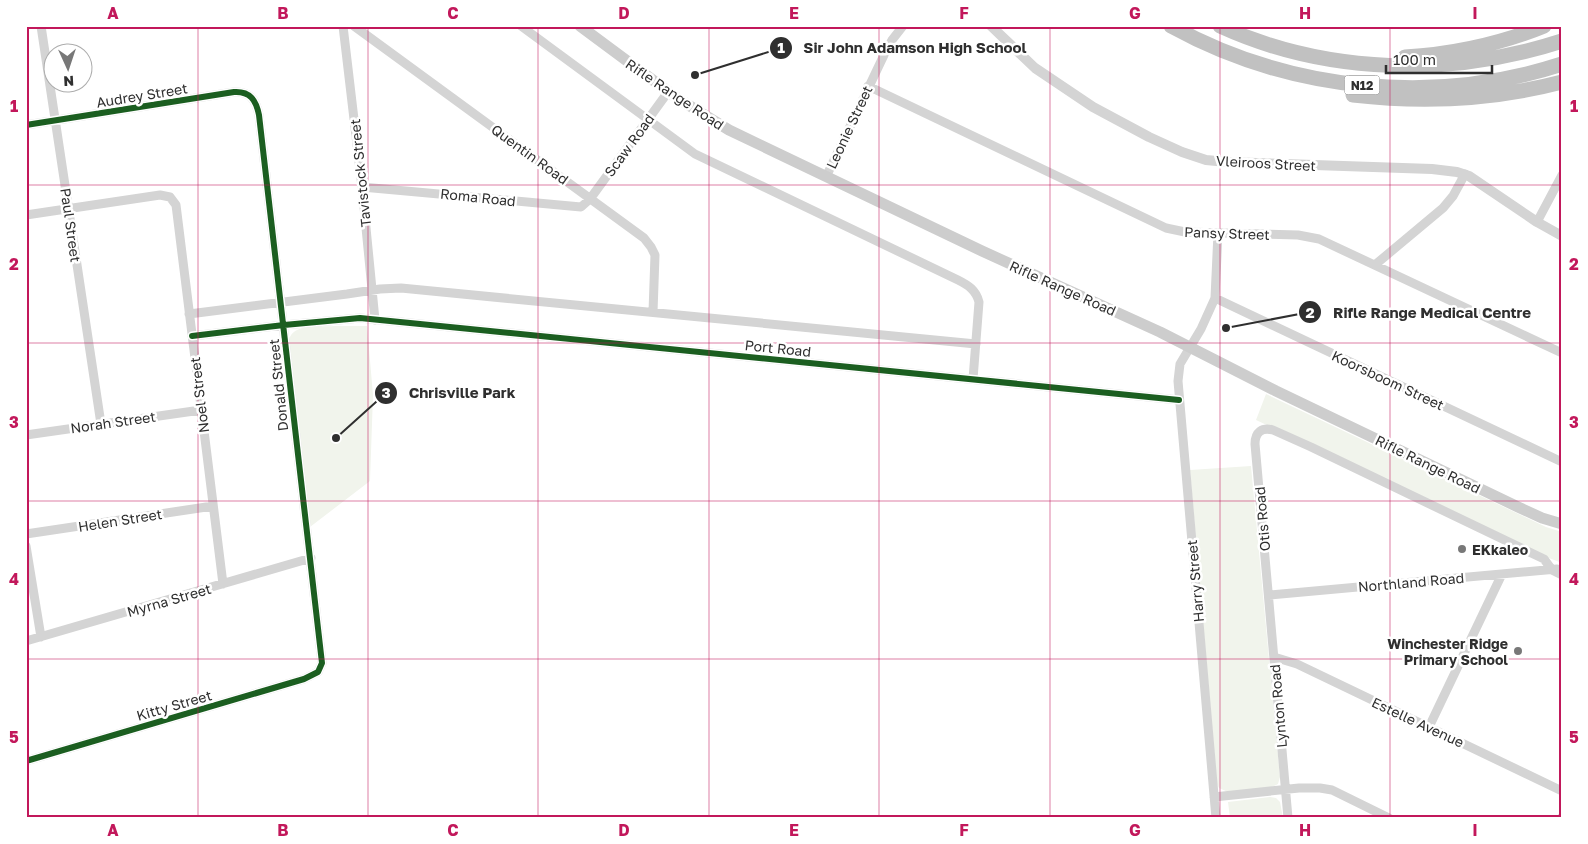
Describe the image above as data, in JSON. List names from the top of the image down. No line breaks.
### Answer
{"streets":{"highway":["N12"],"main road":["Rifle Range Road"],"street":["Audrey Street","Leonie Street","Scaw Road","Quentin Road","Vleiroos Street","Tavistock Street","Roma Road","Paul Street","Pansy Street","Port Road","Koorsboom Street","Donald Street","Noel Street","Norah Street","Otis Road","Helen Street","Harry Street","Northland Road","Myrna Street","Kitty Street","Lynton Road","Estelle Avenue"]},"crossings":[["Rifle Range Road","Leonie Street"],["Rifle Range Road","Scaw Road"],["Rifle Range Road","Harry Street"],["Audrey Street","Paul Street"],["Audrey Street","Donald Street"],["Leonie Street","Pansy Street"],["Scaw Road","Quentin Road"],["Scaw Road","Roma Road"],["Quentin Road","Roma Road"],["Quentin Road","Port Road"],["Tavistock Street","Roma Road"],["Tavistock Street","Port Road"],["Paul Street","Noel Street"],["Paul Street","Norah Street"],["Port Road","Donald Street"],["Port Road","Noel Street"],["Port Road","Harry Street"],["Koorsboom Street","Harry Street"],["Donald Street","Myrna Street"],["Donald Street","Kitty Street"],["Noel Street","Norah Street"],["Noel Street","Helen Street"],["Noel Street","Myrna Street"],["Otis Road","Northland Road"],["Otis Road","Lynton Road"],["Northland Road","Lynton Road"],["Lynton Road","Estelle Avenue"]],"places":["Sir John Adamson High School","Rifle Range Medical Centre","Chrisville Park","EKkaleo","Winchester Ridge Primary School"],"scale_bar":"100 m","north":"bottom","grid":{"columns":["A","B","C","D","E","F","G","H","I"],"rows":["1","2","3","4","5"]}}
